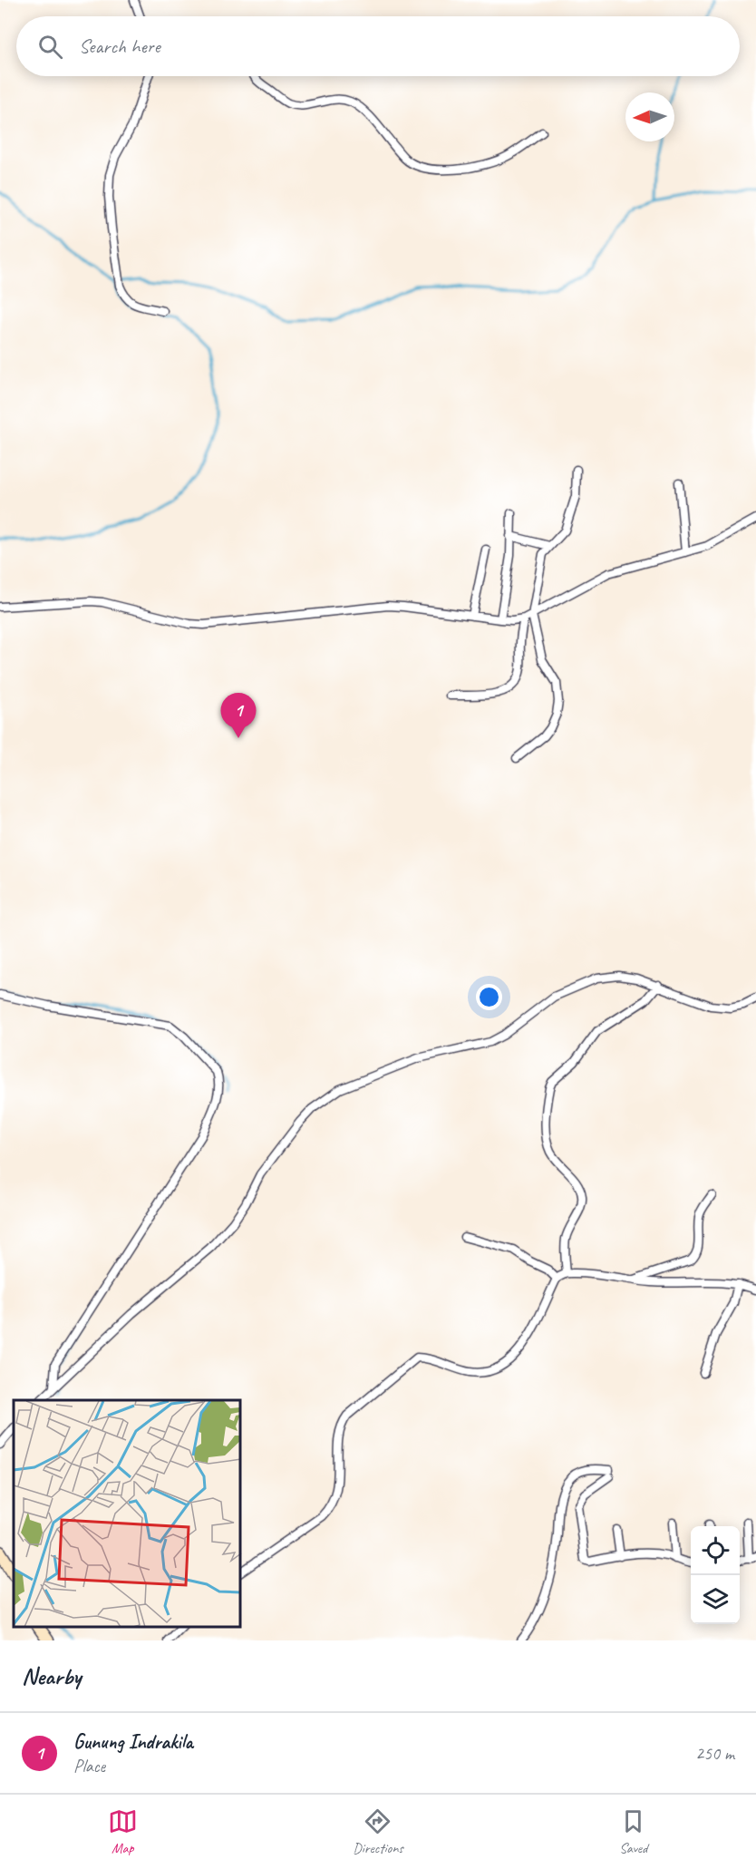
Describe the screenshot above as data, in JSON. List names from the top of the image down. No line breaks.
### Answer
{"north":"left","page":{"search":"Search here","pins":"1","heading":"Nearby","list":[{"mark":"1","name":"Gunung Indrakila","note":"Place","value":"250 m"}],"nav":["Map","Directions","Saved"]}}
